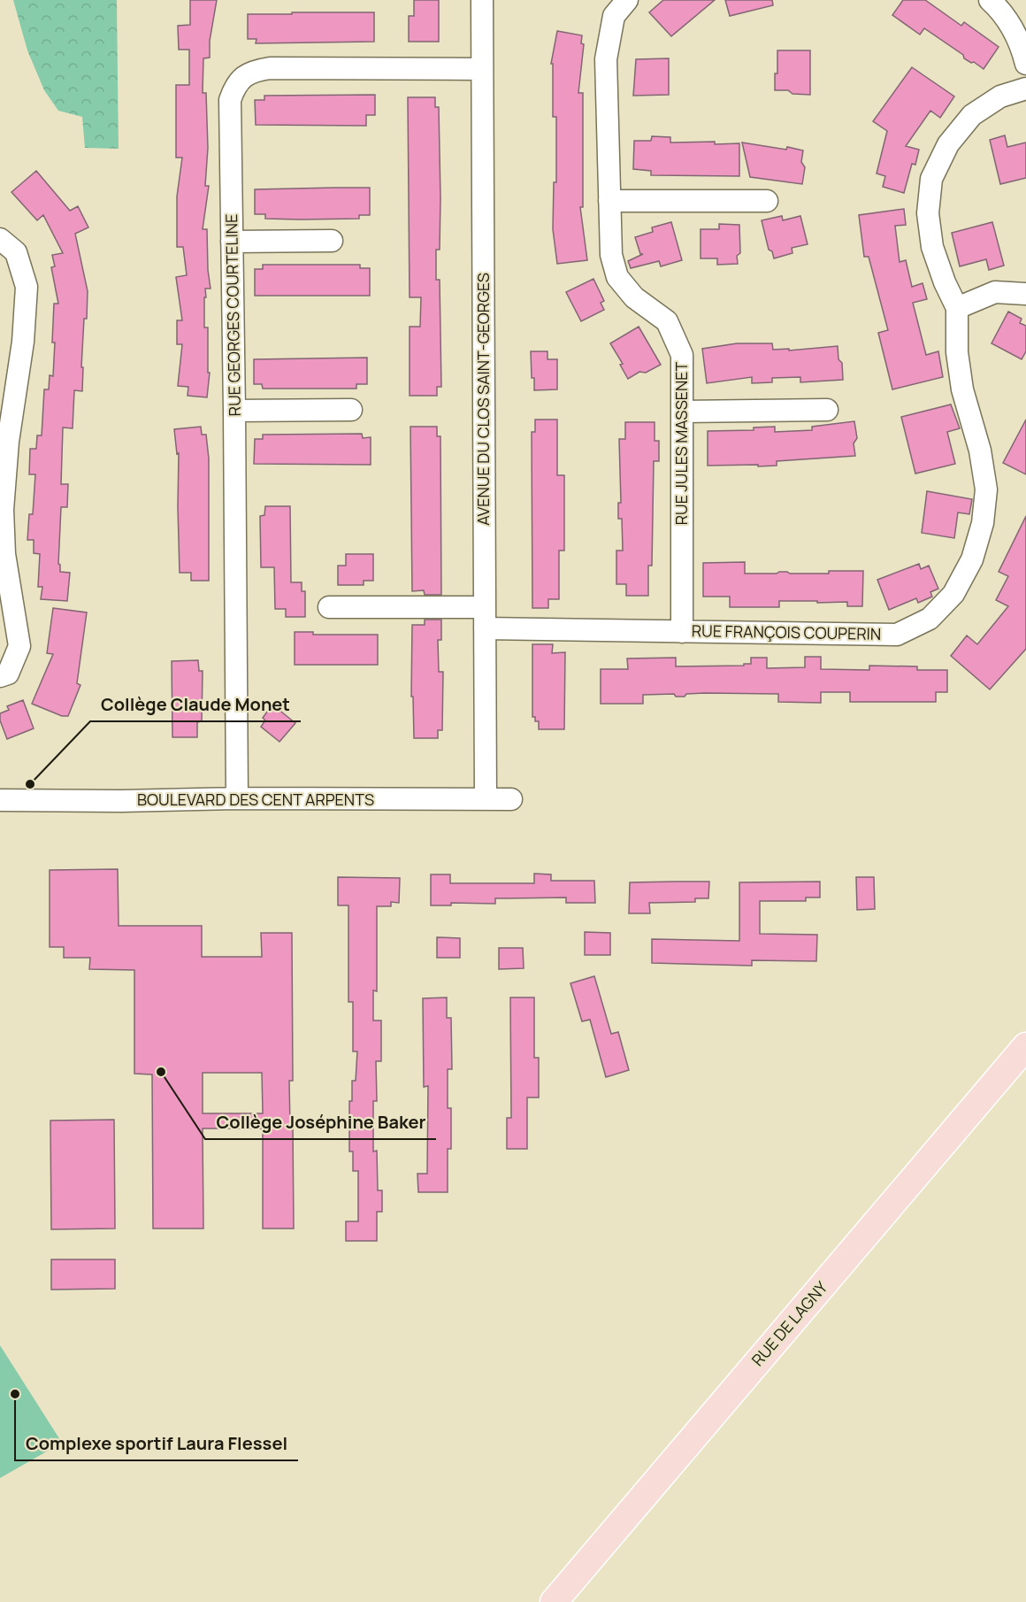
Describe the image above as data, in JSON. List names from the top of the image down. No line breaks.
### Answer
{"streets":{"main road":["RUE DE LAGNY"],"street":["RUE GEORGES COURTELINE","AVENUE DU CLOS SAINT-GEORGES","RUE JULES MASSENET","RUE FRANÇOIS COUPERIN","BOULEVARD DES CENT ARPENTS"]},"crossings":[["RUE GEORGES COURTELINE","AVENUE DU CLOS SAINT-GEORGES"],["RUE GEORGES COURTELINE","BOULEVARD DES CENT ARPENTS"],["AVENUE DU CLOS SAINT-GEORGES","RUE FRANÇOIS COUPERIN"],["AVENUE DU CLOS SAINT-GEORGES","BOULEVARD DES CENT ARPENTS"],["RUE JULES MASSENET","RUE FRANÇOIS COUPERIN"]],"places":["Collège Claude Monet","Collège Joséphine Baker","Complexe sportif Laura Flessel"]}
